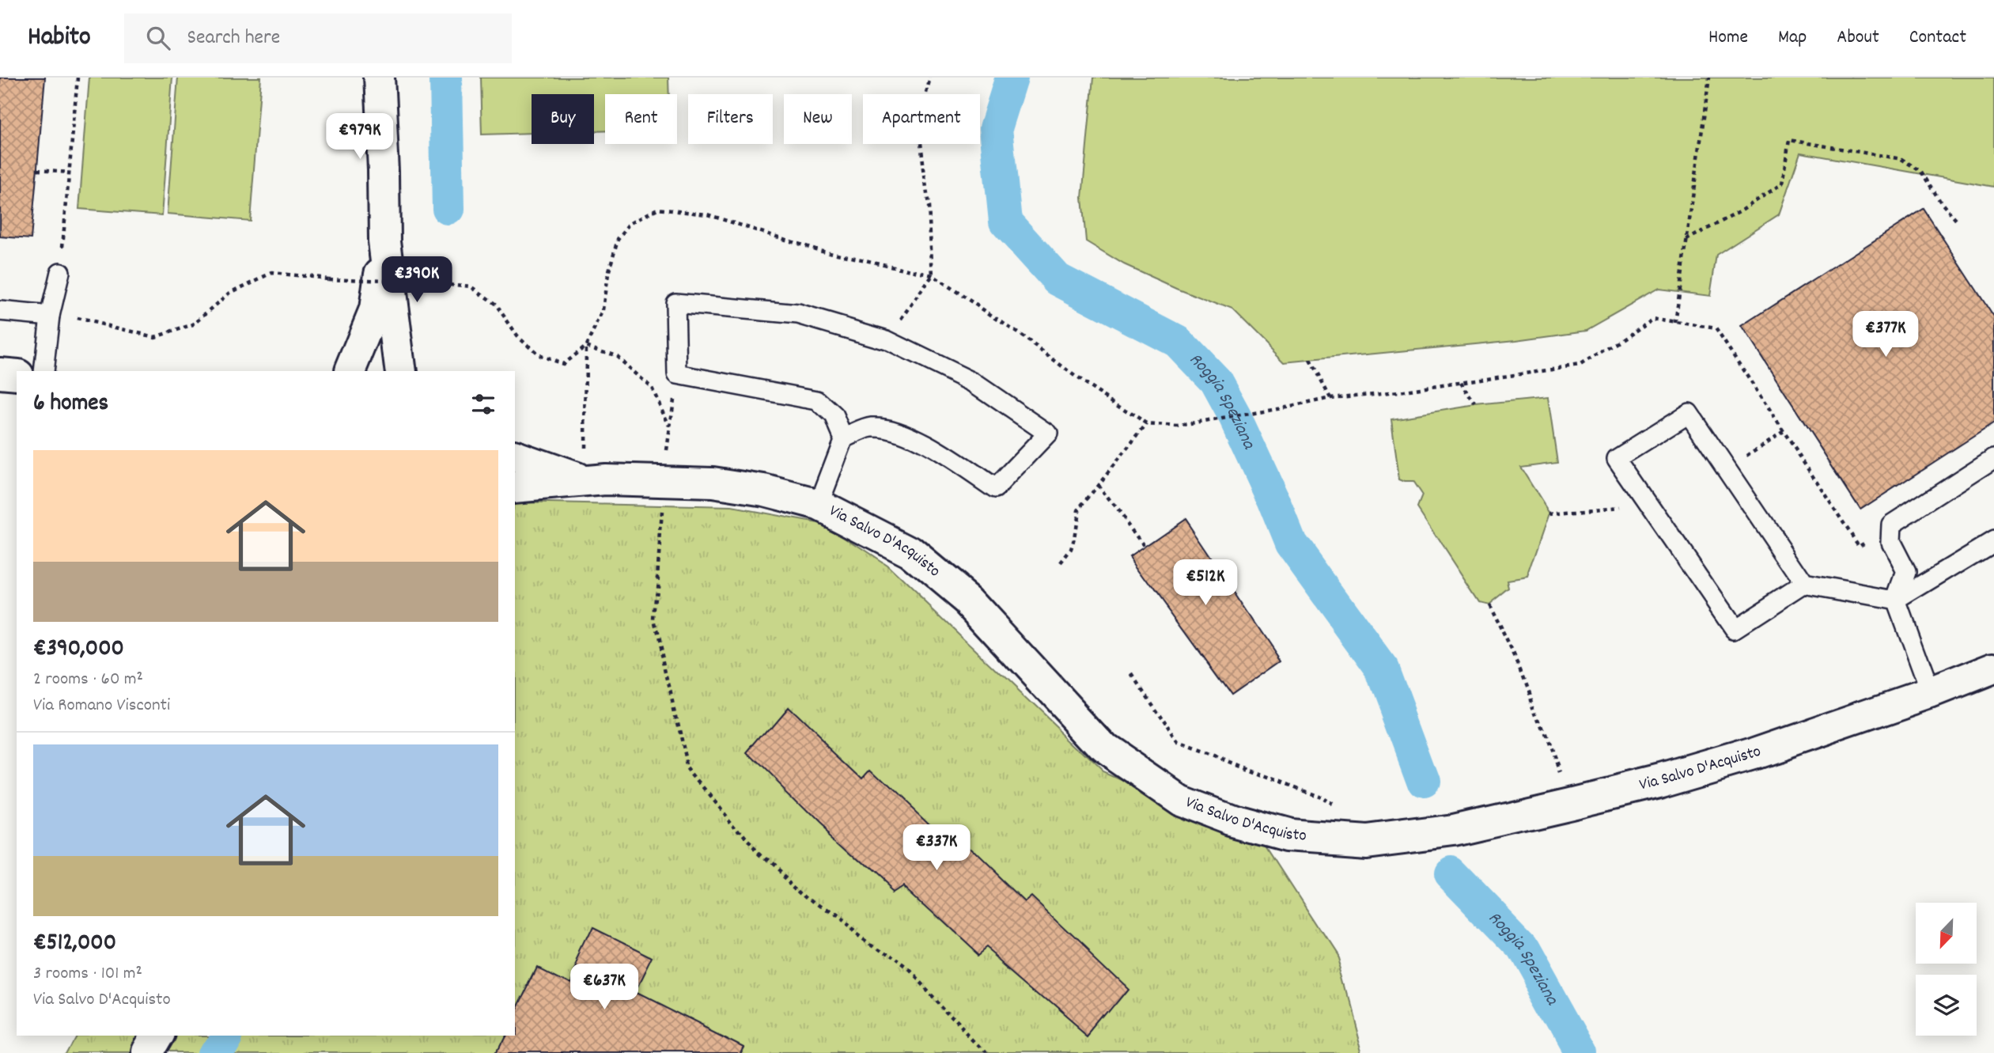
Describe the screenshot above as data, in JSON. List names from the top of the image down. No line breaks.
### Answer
{"streets":{"street":["Via Salvo D'Acquisto"]},"water":["Roggia Speziana"],"north":"bottom left","page":{"header":"Habito","search":"Search here","nav":["Home","Map","About","Contact"],"chip":["Buy","Rent","Filters","New","Apartment"],"price":["€979K","€390K","€377K","€512K","€337K","€637K"],"heading":"6 homes","list":[{"name":"€390,000","note":"2 rooms · 60 m² · Via Romano Visconti"},{"name":"€512,000","note":"3 rooms · 101 m² · Via Salvo D'Acquisto"}]}}
